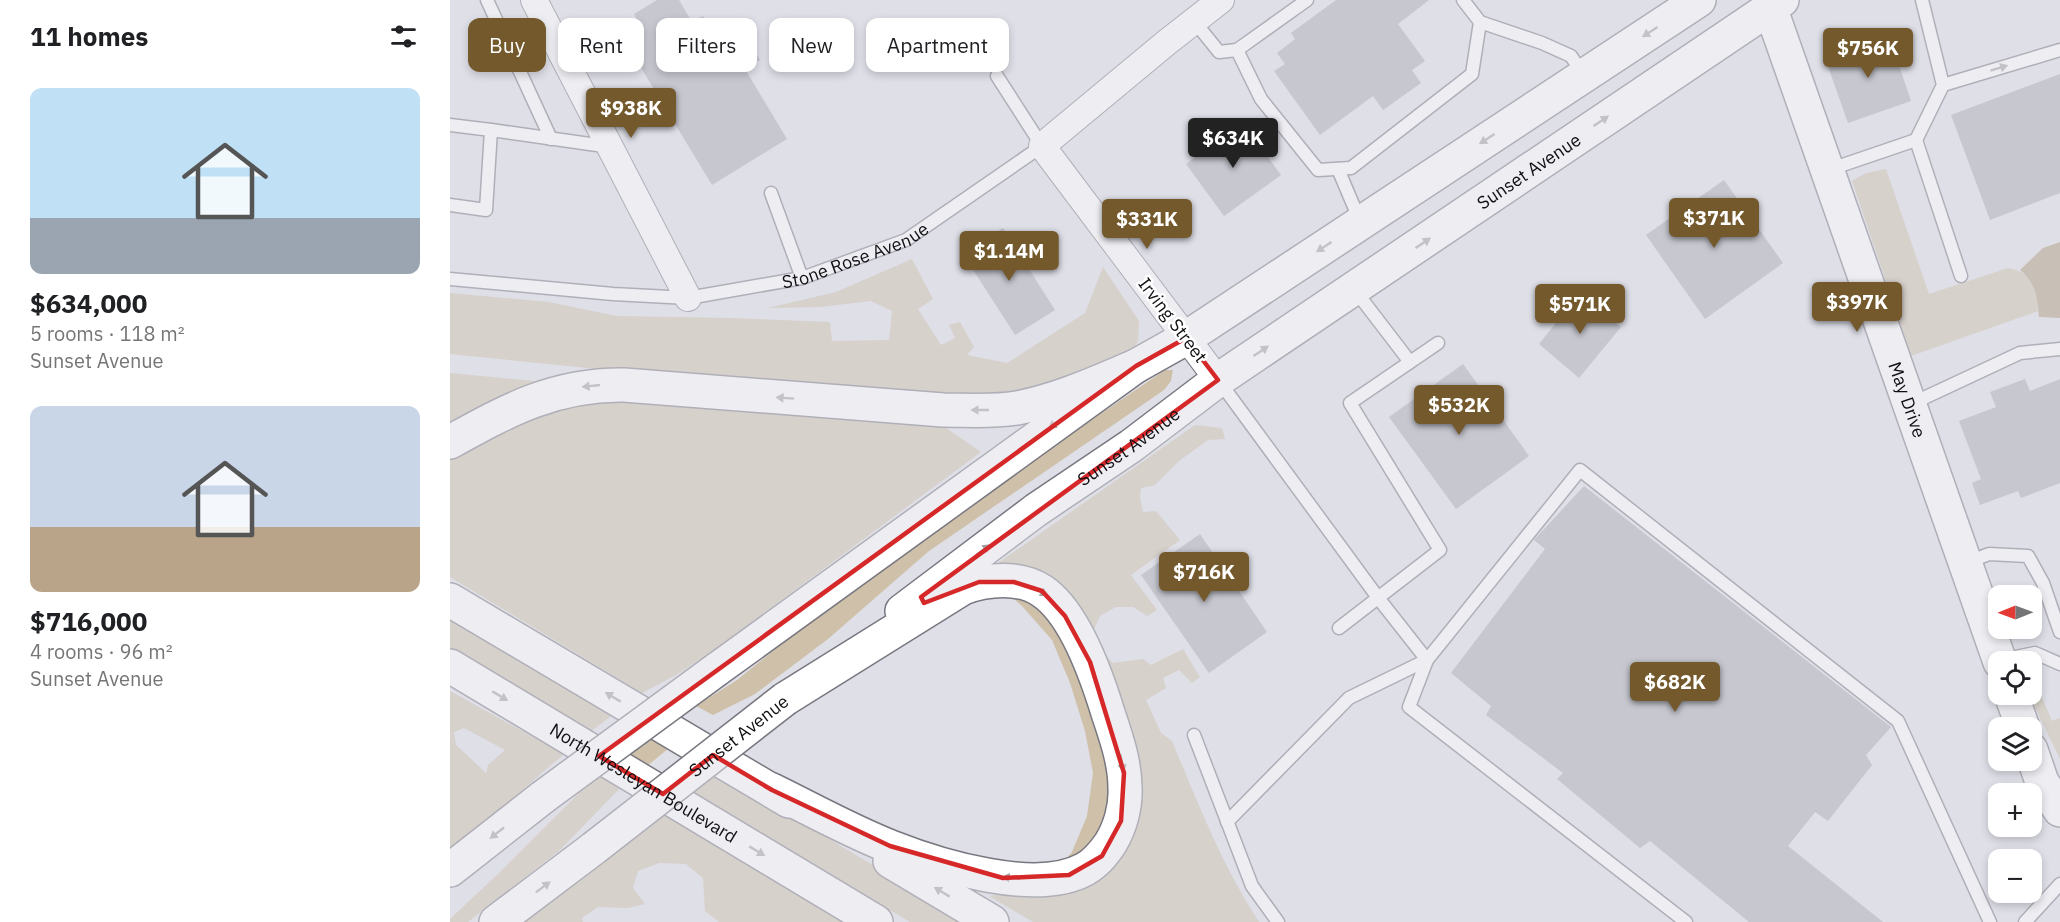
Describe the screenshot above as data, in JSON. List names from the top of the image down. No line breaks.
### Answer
{"streets":{"main road":["Sunset Avenue","May Drive","North Wesleyan Boulevard"],"street":["Stone Rose Avenue","Irving Street"]},"crossings":[["Sunset Avenue","Irving Street"],["Sunset Avenue","May Drive"],["Stone Rose Avenue","Irving Street"]],"north":"left","page":{"heading":"11 homes","chip":["Buy","Rent","Filters","New","Apartment"],"price":["$756K","$938K","$634K","$371K","$331K","$1.14M","$397K","$571K","$532K","$716K","$682K"],"list":[{"name":"$634,000","note":"5 rooms · 118 m² · Sunset Avenue"},{"name":"$716,000","note":"4 rooms · 96 m² · Sunset Avenue"}],"map_buttons":["+","−"]}}
